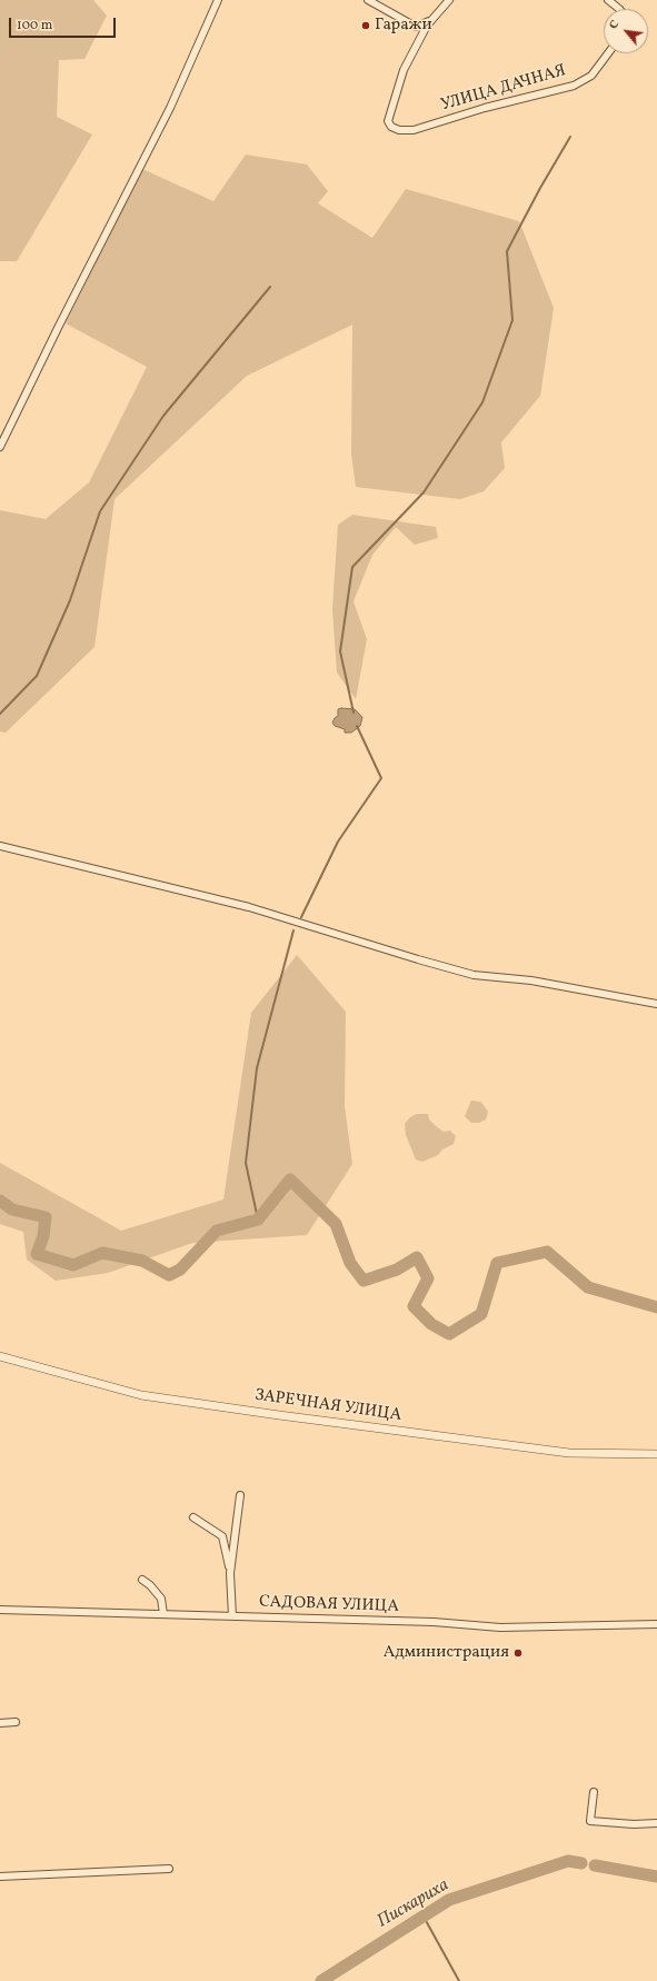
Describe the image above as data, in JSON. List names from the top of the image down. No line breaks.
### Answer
{"streets":{"street":["УЛИЦА ДАЧНАЯ","ЗАРЕЧНАЯ УЛИЦА","САДОВАЯ УЛИЦА"]},"water":["Пискариха"],"places":["Гаражи","Администрация"],"scale_bar":"100 m","north":"top left"}
